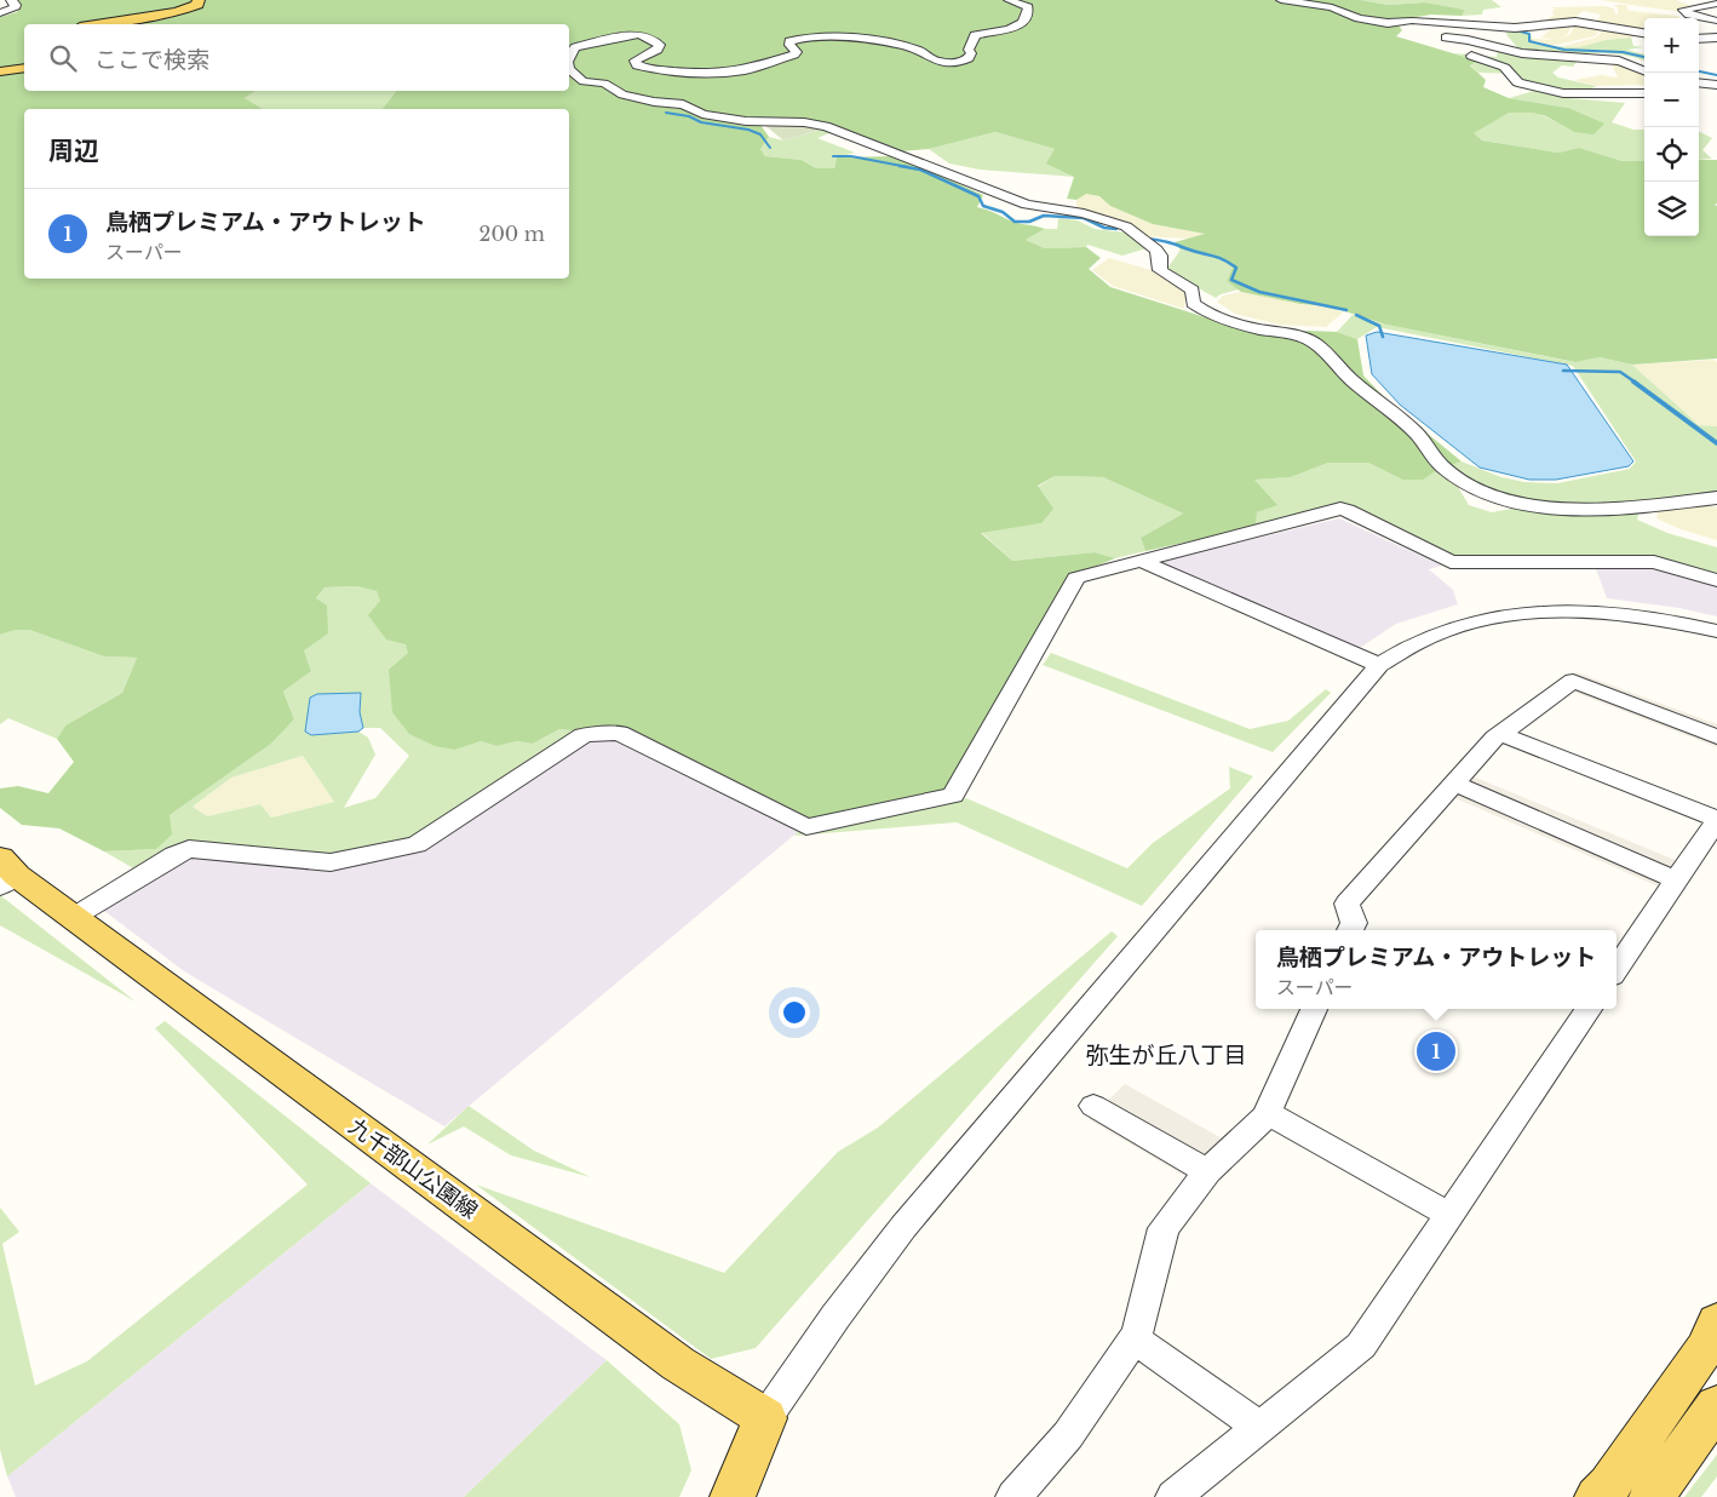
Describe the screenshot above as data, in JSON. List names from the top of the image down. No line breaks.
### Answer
{"streets":{"main road":["九千部山公園線"]},"districts":["弥生が丘八丁目"],"page":{"map_buttons":["+","−"],"search":"ここで検索","heading":"周辺","list":[{"mark":"1","name":"鳥栖プレミアム・アウトレット","note":"スーパー","value":"200 m"}],"popup":["鳥栖プレミアム・アウトレット","スーパー"],"pins":"1"}}
